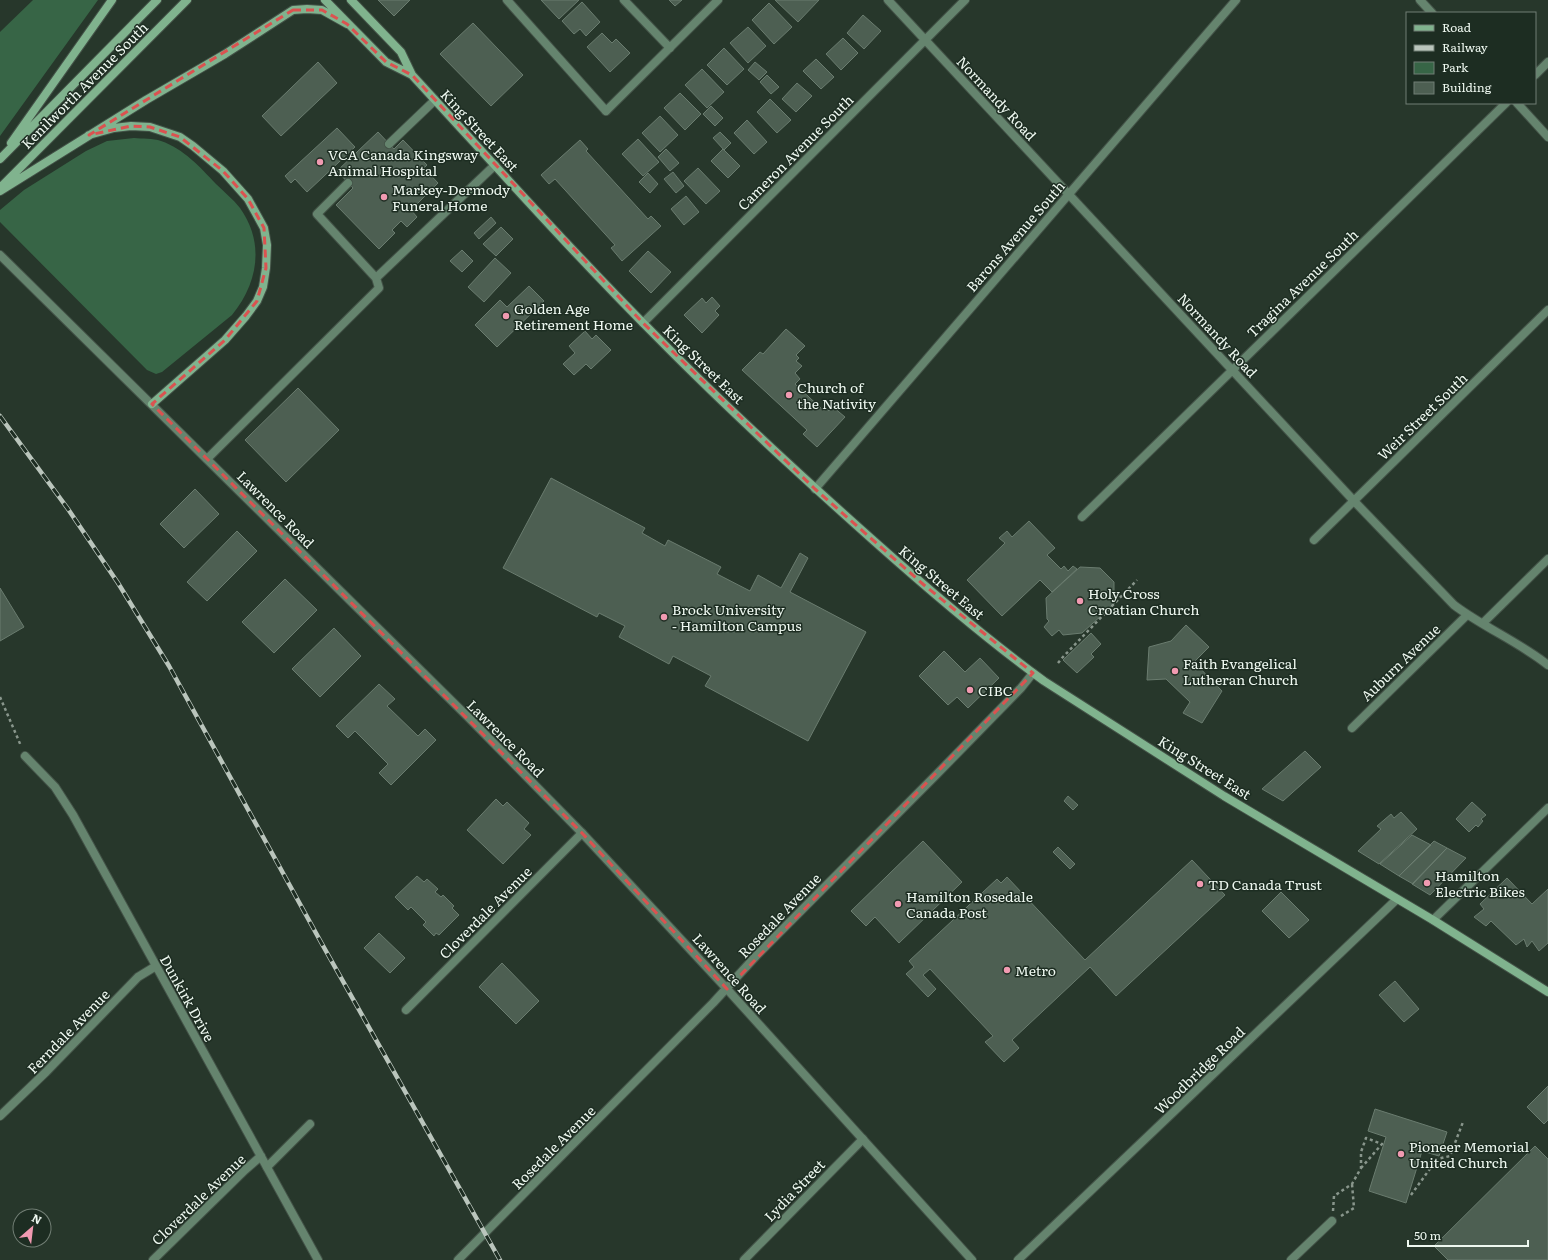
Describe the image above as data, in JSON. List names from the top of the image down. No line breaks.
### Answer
{"streets":{"main road":["Kenilworth Avenue South","King Street East"],"street":["Normandy Road","Cameron Avenue South","Barons Avenue South","Tragina Avenue South","Weir Street South","Lawrence Road","Auburn Avenue","Cloverdale Avenue","Rosedale Avenue","Dunkirk Drive","Ferndale Avenue","Woodbridge Road","Lydia Street"]},"crossings":[["Normandy Road","Cameron Avenue South"],["Normandy Road","Barons Avenue South"],["Normandy Road","Tragina Avenue South"],["Normandy Road","Weir Street South"],["Normandy Road","Auburn Avenue"],["King Street East","Cameron Avenue South"],["King Street East","Barons Avenue South"],["King Street East","Rosedale Avenue"],["King Street East","Woodbridge Road"],["Lawrence Road","Cloverdale Avenue"],["Lawrence Road","Rosedale Avenue"],["Lawrence Road","Lydia Street"],["Cloverdale Avenue","Dunkirk Drive"],["Dunkirk Drive","Ferndale Avenue"]],"places":["VCA Canada Kingsway Animal Hospital","Markey-Dermody Funeral Home","Golden Age Retirement Home","Church of the Nativity","Holy Cross Croatian Church","Brock University - Hamilton Campus","Faith Evangelical Lutheran Church","CIBC","Hamilton Electric Bikes","TD Canada Trust","Hamilton Rosedale Canada Post","Metro","Pioneer Memorial United Church"],"legend":["Road","Railway","Park","Building"],"scale_bar":"50 m","north":"top right"}
